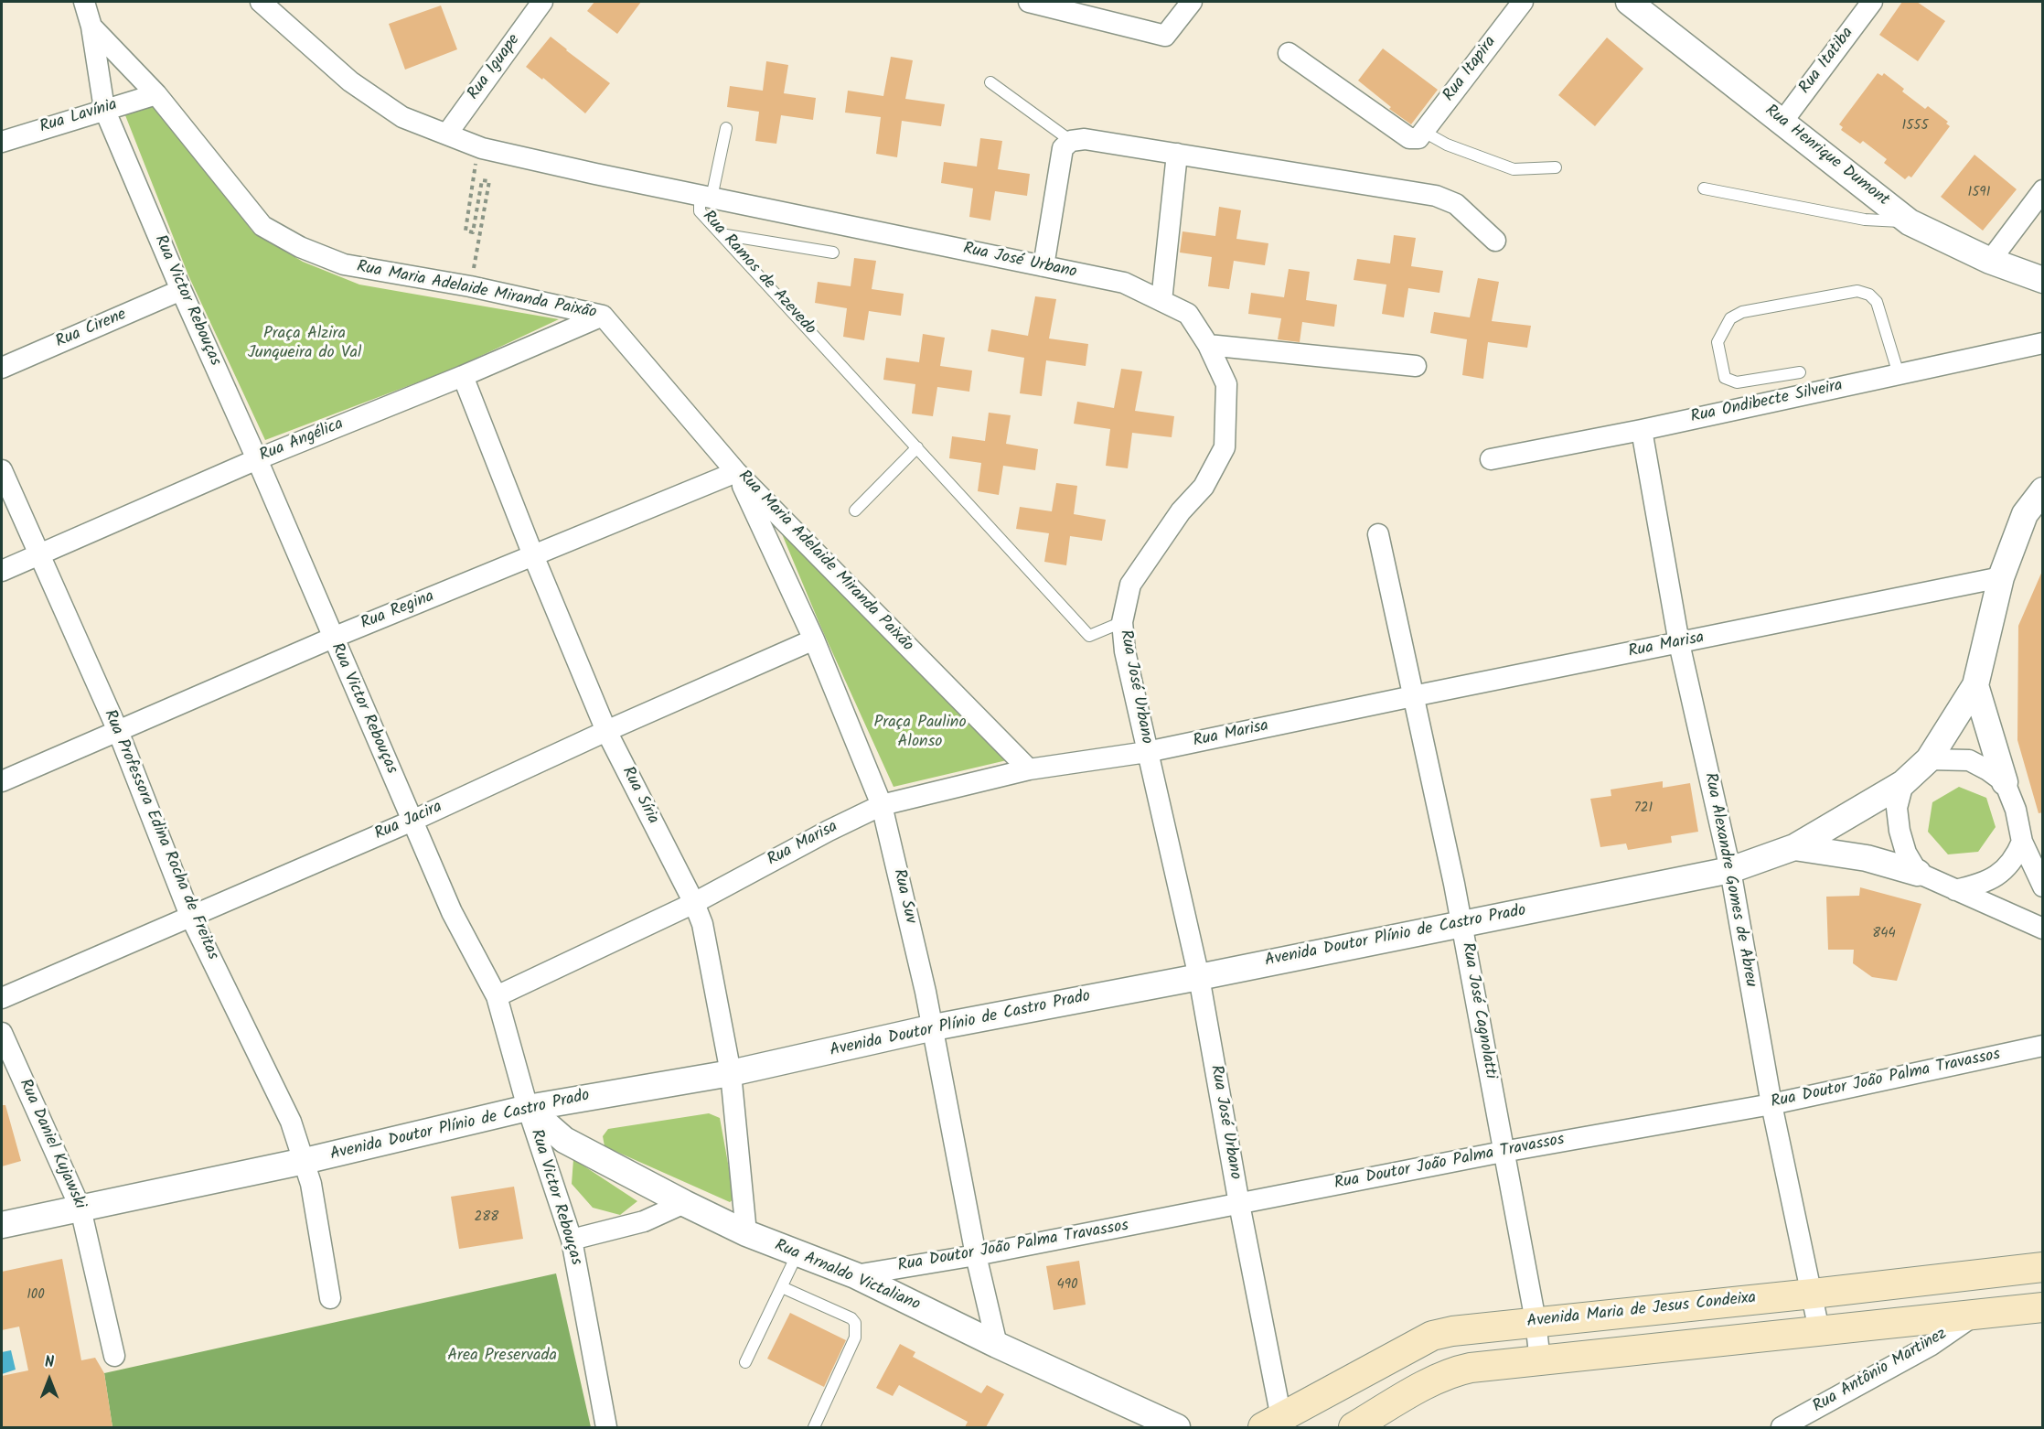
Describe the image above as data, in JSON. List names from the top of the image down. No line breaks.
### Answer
{"streets":{"main road":["Avenida Maria de Jesus Condeixa"],"street":["Rua Itatiba","Rua Iguape","Rua Itapira","Rua Lavínia","Rua Henrique Dumont","Rua José Urbano","Rua Ramos de Azevedo","Rua Maria Adelaide Miranda Paixão","Rua Victor Rebouças","Rua Cirene","Rua Ondibecte Silveira","Rua Angélica","Rua Regina","Rua Marisa","Rua Síria","Rua Jacira","Rua Professora Edina Rocha de Freitas","Rua Alexandre Gomes de Abreu","Rua Suv","Avenida Doutor Plínio de Castro Prado","Rua José Cagnolatti","Rua Doutor João Palma Travassos","Rua Daniel Kujawski","Rua Arnaldo Victaliano","Rua Antônio Martinez"]},"crossings":[["Rua Itatiba","Rua Henrique Dumont"],["Rua Iguape","Rua Ramos de Azevedo"],["Rua Lavínia","Rua Maria Adelaide Miranda Paixão"],["Rua Lavínia","Rua Victor Rebouças"],["Rua José Urbano","Rua Ramos de Azevedo"],["Rua José Urbano","Rua Marisa"],["Rua José Urbano","Avenida Doutor Plínio de Castro Prado"],["Rua José Urbano","Rua Doutor João Palma Travassos"],["Rua José Urbano","Avenida Maria de Jesus Condeixa"],["Rua Maria Adelaide Miranda Paixão","Rua Victor Rebouças"],["Rua Maria Adelaide Miranda Paixão","Rua Angélica"],["Rua Maria Adelaide Miranda Paixão","Rua Regina"],["Rua Maria Adelaide Miranda Paixão","Rua Marisa"],["Rua Maria Adelaide Miranda Paixão","Rua Suv"],["Rua Victor Rebouças","Rua Cirene"],["Rua Victor Rebouças","Rua Angélica"],["Rua Victor Rebouças","Rua Regina"],["Rua Victor Rebouças","Rua Marisa"],["Rua Victor Rebouças","Rua Jacira"],["Rua Victor Rebouças","Avenida Doutor Plínio de Castro Prado"],["Rua Victor Rebouças","Rua Arnaldo Victaliano"],["Rua Ondibecte Silveira","Rua Alexandre Gomes de Abreu"],["Rua Angélica","Rua Síria"],["Rua Angélica","Rua Professora Edina Rocha de Freitas"],["Rua Regina","Rua Síria"],["Rua Regina","Rua Professora Edina Rocha de Freitas"],["Rua Regina","Rua Suv"],["Rua Marisa","Rua Síria"],["Rua Marisa","Rua Alexandre Gomes de Abreu"],["Rua Marisa","Rua Suv"],["Rua Marisa","Avenida Doutor Plínio de Castro Prado"],["Rua Marisa","Rua José Cagnolatti"],["Rua Síria","Rua Jacira"],["Rua Síria","Avenida Doutor Plínio de Castro Prado"],["Rua Síria","Rua Arnaldo Victaliano"],["Rua Jacira","Rua Professora Edina Rocha de Freitas"],["Rua Jacira","Rua Suv"],["Rua Professora Edina Rocha de Freitas","Avenida Doutor Plínio de Castro Prado"],["Rua Alexandre Gomes de Abreu","Avenida Doutor Plínio de Castro Prado"],["Rua Alexandre Gomes de Abreu","Rua Doutor João Palma Travassos"],["Rua Alexandre Gomes de Abreu","Avenida Maria de Jesus Condeixa"],["Rua Suv","Avenida Doutor Plínio de Castro Prado"],["Rua Suv","Rua Doutor João Palma Travassos"],["Rua Suv","Rua Arnaldo Victaliano"],["Avenida Doutor Plínio de Castro Prado","Rua José Cagnolatti"],["Avenida Doutor Plínio de Castro Prado","Rua Daniel Kujawski"],["Avenida Doutor Plínio de Castro Prado","Rua Arnaldo Victaliano"],["Rua José Cagnolatti","Rua Doutor João Palma Travassos"],["Rua José Cagnolatti","Avenida Maria de Jesus Condeixa"],["Rua Doutor João Palma Travassos","Rua Arnaldo Victaliano"]],"parks":["Praça Alzira Junqueira do Val","Praça Paulino Alonso","Area Preservada"],"house_numbers":["1555","1591","721","844","288","490","100"],"north":"top"}
